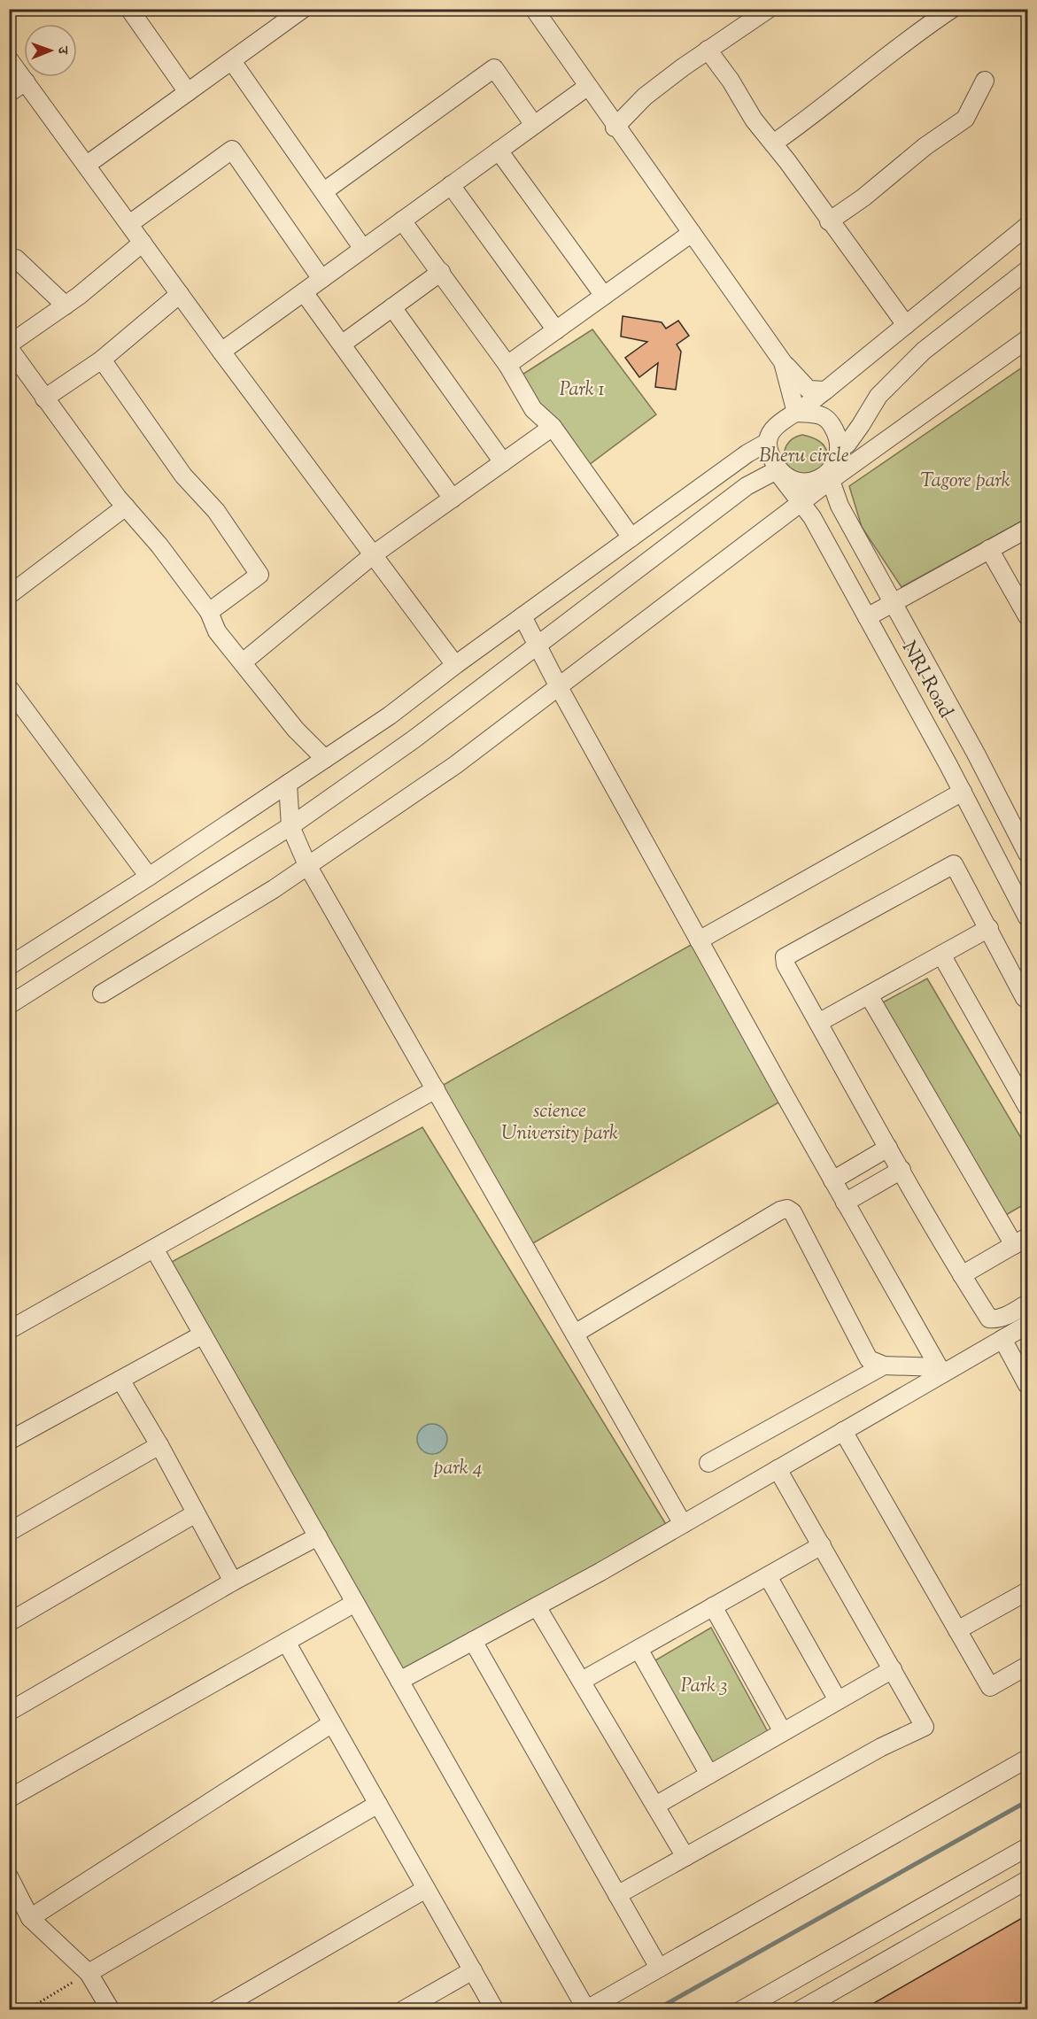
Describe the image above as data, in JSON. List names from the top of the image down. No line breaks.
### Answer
{"streets":{"street":["NRI Road"]},"parks":["Park 1","Bheru circle","Tagore park","science University park","park 4","Park 3"],"north":"right"}
